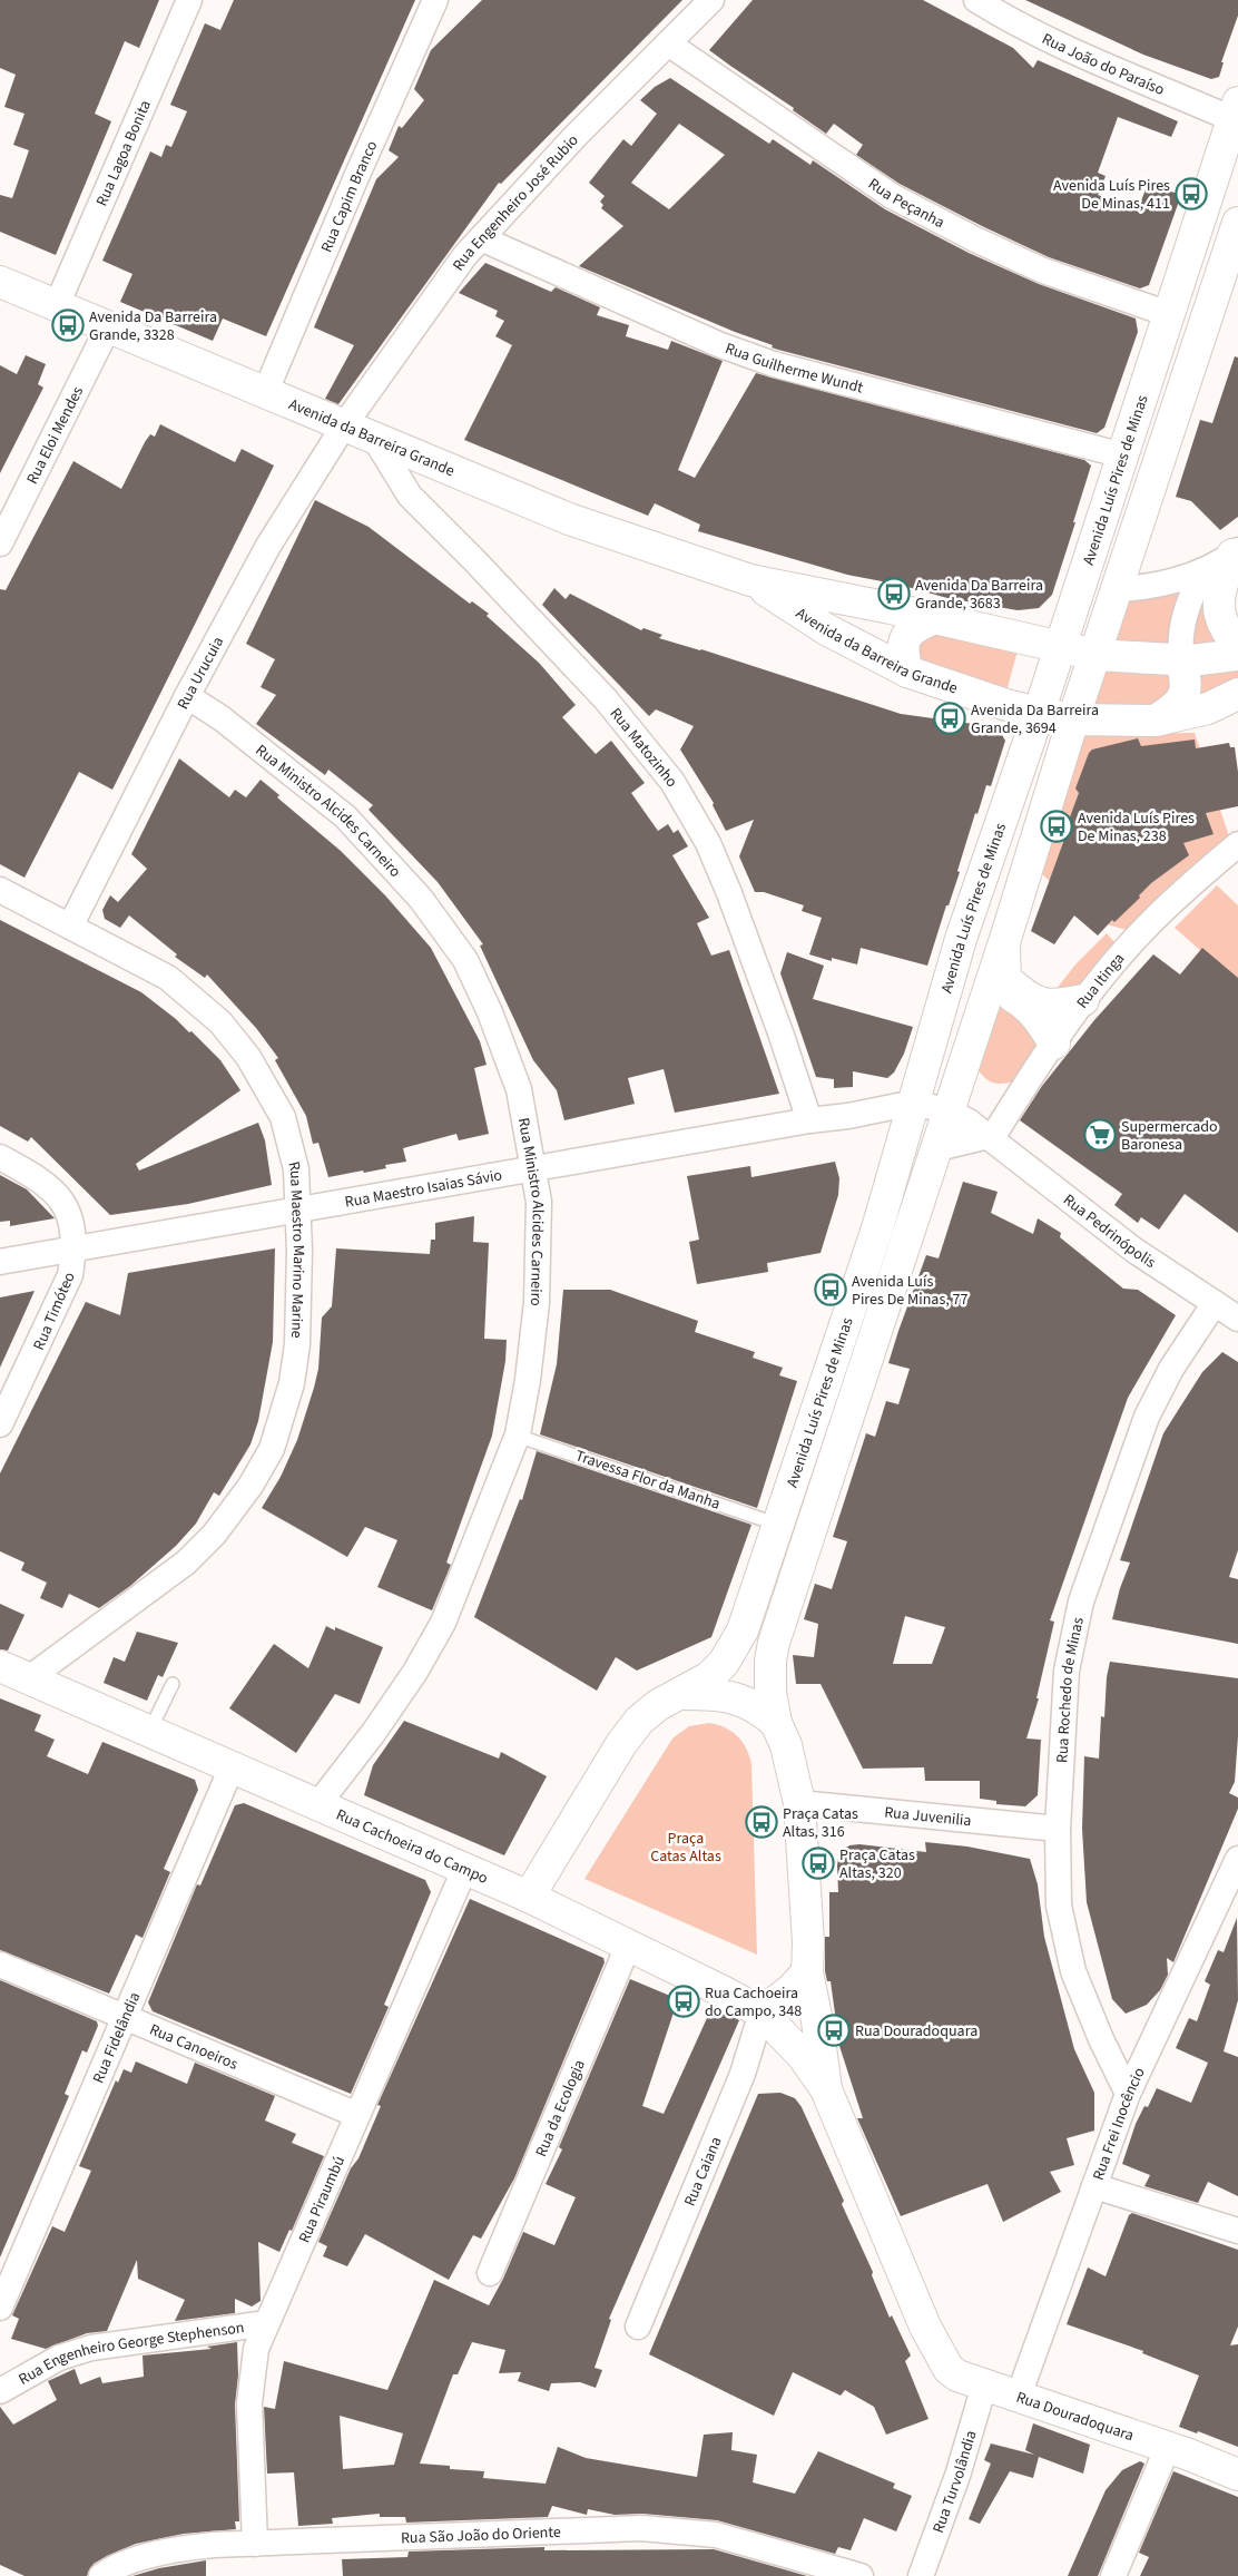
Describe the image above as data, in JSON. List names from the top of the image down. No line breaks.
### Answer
{"streets":{"main road":["Avenida da Barreira Grande","Avenida Luís Pires de Minas","Rua Cachoeira do Campo","Rua Douradoquara"],"street":["Rua João do Paraíso","Rua Lagoa Bonita","Rua Capim Branco","Rua Peçanha","Rua Engenheiro José Rubio","Rua Guilherme Wundt","Rua Eloi Mendes","Rua Urucuia","Rua Matozinho","Rua Ministro Alcides Carneiro","Rua Itinga","Rua Maestro Isaias Sávio","Rua Pedrinópolis","Rua Maestro Marino Marine","Rua Timóteo","Rua Rochedo de Minas","Rua Juvenilia","Rua Fidelândia","Rua Canoeiros","Rua da Ecologia","Rua Frei Inocêncio","Rua Caiana","Rua Piraumbú","Rua Engenheiro George Stephenson","Rua Turvolândia","Rua São João do Oriente"],"lane":["Travessa Flor da Manha"]},"crossings":[["Rua João do Paraíso","Avenida Luís Pires de Minas"],["Rua Lagoa Bonita","Avenida da Barreira Grande"],["Rua Capim Branco","Avenida da Barreira Grande"],["Rua Peçanha","Rua Engenheiro José Rubio"],["Rua Peçanha","Avenida Luís Pires de Minas"],["Rua Engenheiro José Rubio","Rua Guilherme Wundt"],["Rua Engenheiro José Rubio","Avenida da Barreira Grande"],["Rua Engenheiro José Rubio","Rua Urucuia"],["Rua Guilherme Wundt","Avenida Luís Pires de Minas"],["Rua Eloi Mendes","Avenida da Barreira Grande"],["Avenida da Barreira Grande","Avenida Luís Pires de Minas"],["Avenida da Barreira Grande","Rua Urucuia"],["Avenida da Barreira Grande","Rua Matozinho"],["Avenida Luís Pires de Minas","Rua Maestro Isaias Sávio"],["Avenida Luís Pires de Minas","Rua Pedrinópolis"],["Avenida Luís Pires de Minas","Travessa Flor da Manha"],["Rua Urucuia","Rua Ministro Alcides Carneiro"],["Rua Urucuia","Rua Maestro Marino Marine"],["Rua Matozinho","Rua Maestro Isaias Sávio"],["Rua Ministro Alcides Carneiro","Rua Maestro Isaias Sávio"],["Rua Ministro Alcides Carneiro","Travessa Flor da Manha"],["Rua Ministro Alcides Carneiro","Rua Cachoeira do Campo"],["Rua Itinga","Rua Pedrinópolis"],["Rua Maestro Isaias Sávio","Rua Pedrinópolis"],["Rua Maestro Isaias Sávio","Rua Maestro Marino Marine"],["Rua Maestro Isaias Sávio","Rua Timóteo"],["Rua Pedrinópolis","Rua Rochedo de Minas"],["Rua Maestro Marino Marine","Rua Cachoeira do Campo"],["Rua Rochedo de Minas","Rua Juvenilia"],["Rua Rochedo de Minas","Rua Frei Inocêncio"],["Rua Cachoeira do Campo","Rua Fidelândia"],["Rua Cachoeira do Campo","Rua da Ecologia"],["Rua Cachoeira do Campo","Rua Caiana"],["Rua Cachoeira do Campo","Rua Piraumbú"],["Rua Cachoeira do Campo","Rua Douradoquara"],["Rua Fidelândia","Rua Canoeiros"],["Rua Canoeiros","Rua Piraumbú"],["Rua Frei Inocêncio","Rua Douradoquara"],["Rua Caiana","Rua Douradoquara"],["Rua Piraumbú","Rua Engenheiro George Stephenson"],["Rua Piraumbú","Rua São João do Oriente"],["Rua Douradoquara","Rua Turvolândia"]],"parks":["Praça Catas Altas"],"places":{"bus stop":["Avenida Luís Pires De Minas, 411","Avenida Da Barreira Grande, 3328","Avenida Da Barreira Grande, 3683","Avenida Da Barreira Grande, 3694","Avenida Luís Pires De Minas, 238","Avenida Luís Pires De Minas, 77","Praça Catas Altas, 316","Praça Catas Altas, 320","Rua Cachoeira do Campo, 348","Rua Douradoquara"],"supermarket":["Supermercado Baronesa"]}}
